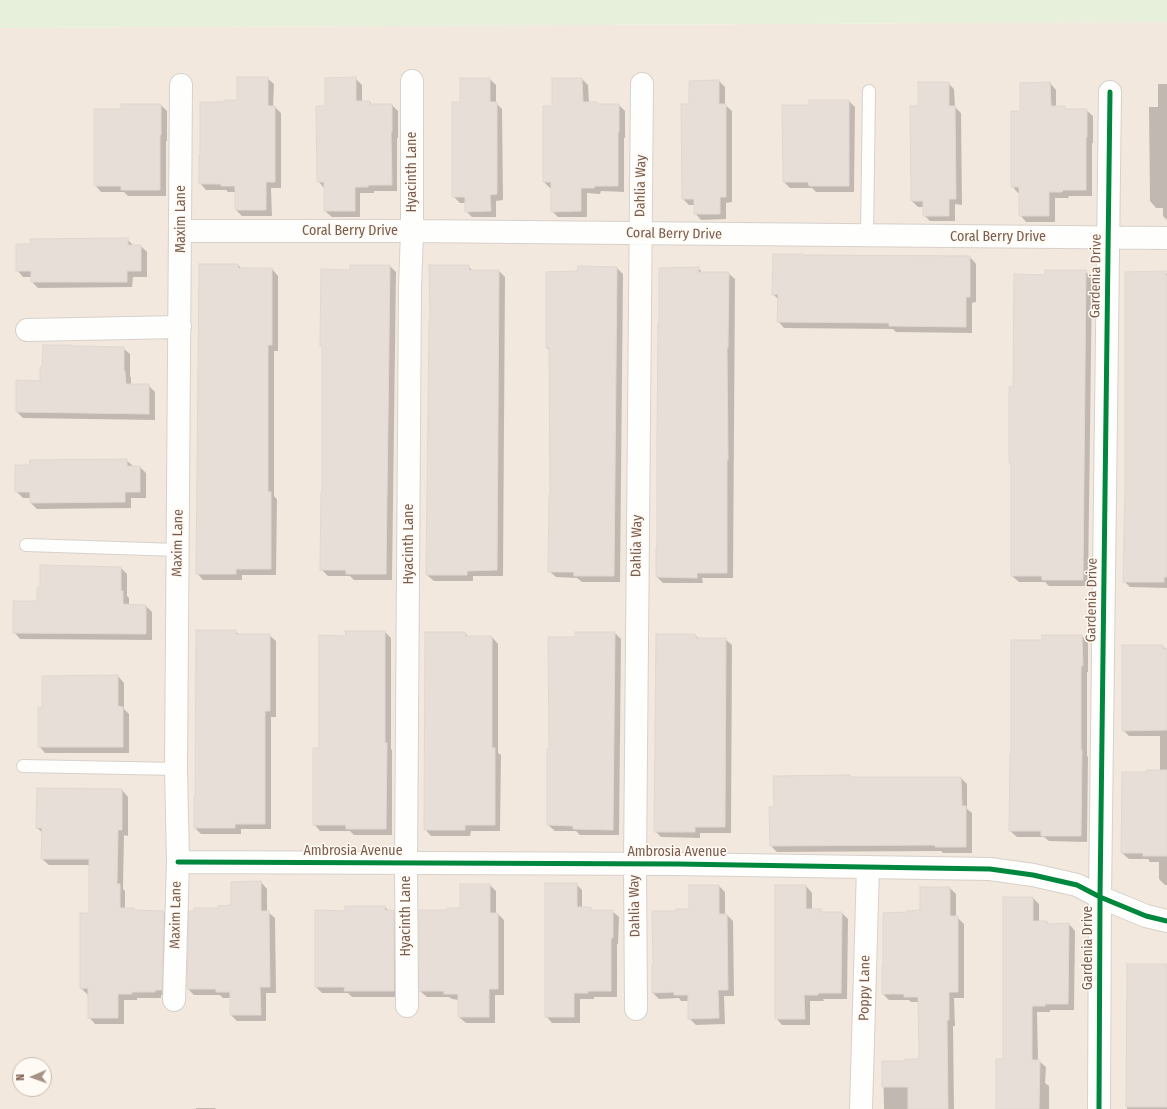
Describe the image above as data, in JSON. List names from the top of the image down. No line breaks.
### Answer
{"streets":{"street":["Hyacinth Lane","Dahlia Way","Maxim Lane","Coral Berry Drive","Gardenia Drive","Ambrosia Avenue","Poppy Lane"]},"crossings":[["Hyacinth Lane","Coral Berry Drive"],["Hyacinth Lane","Ambrosia Avenue"],["Dahlia Way","Coral Berry Drive"],["Dahlia Way","Ambrosia Avenue"],["Maxim Lane","Coral Berry Drive"],["Maxim Lane","Ambrosia Avenue"],["Coral Berry Drive","Gardenia Drive"],["Gardenia Drive","Ambrosia Avenue"],["Ambrosia Avenue","Poppy Lane"]],"north":"left"}
